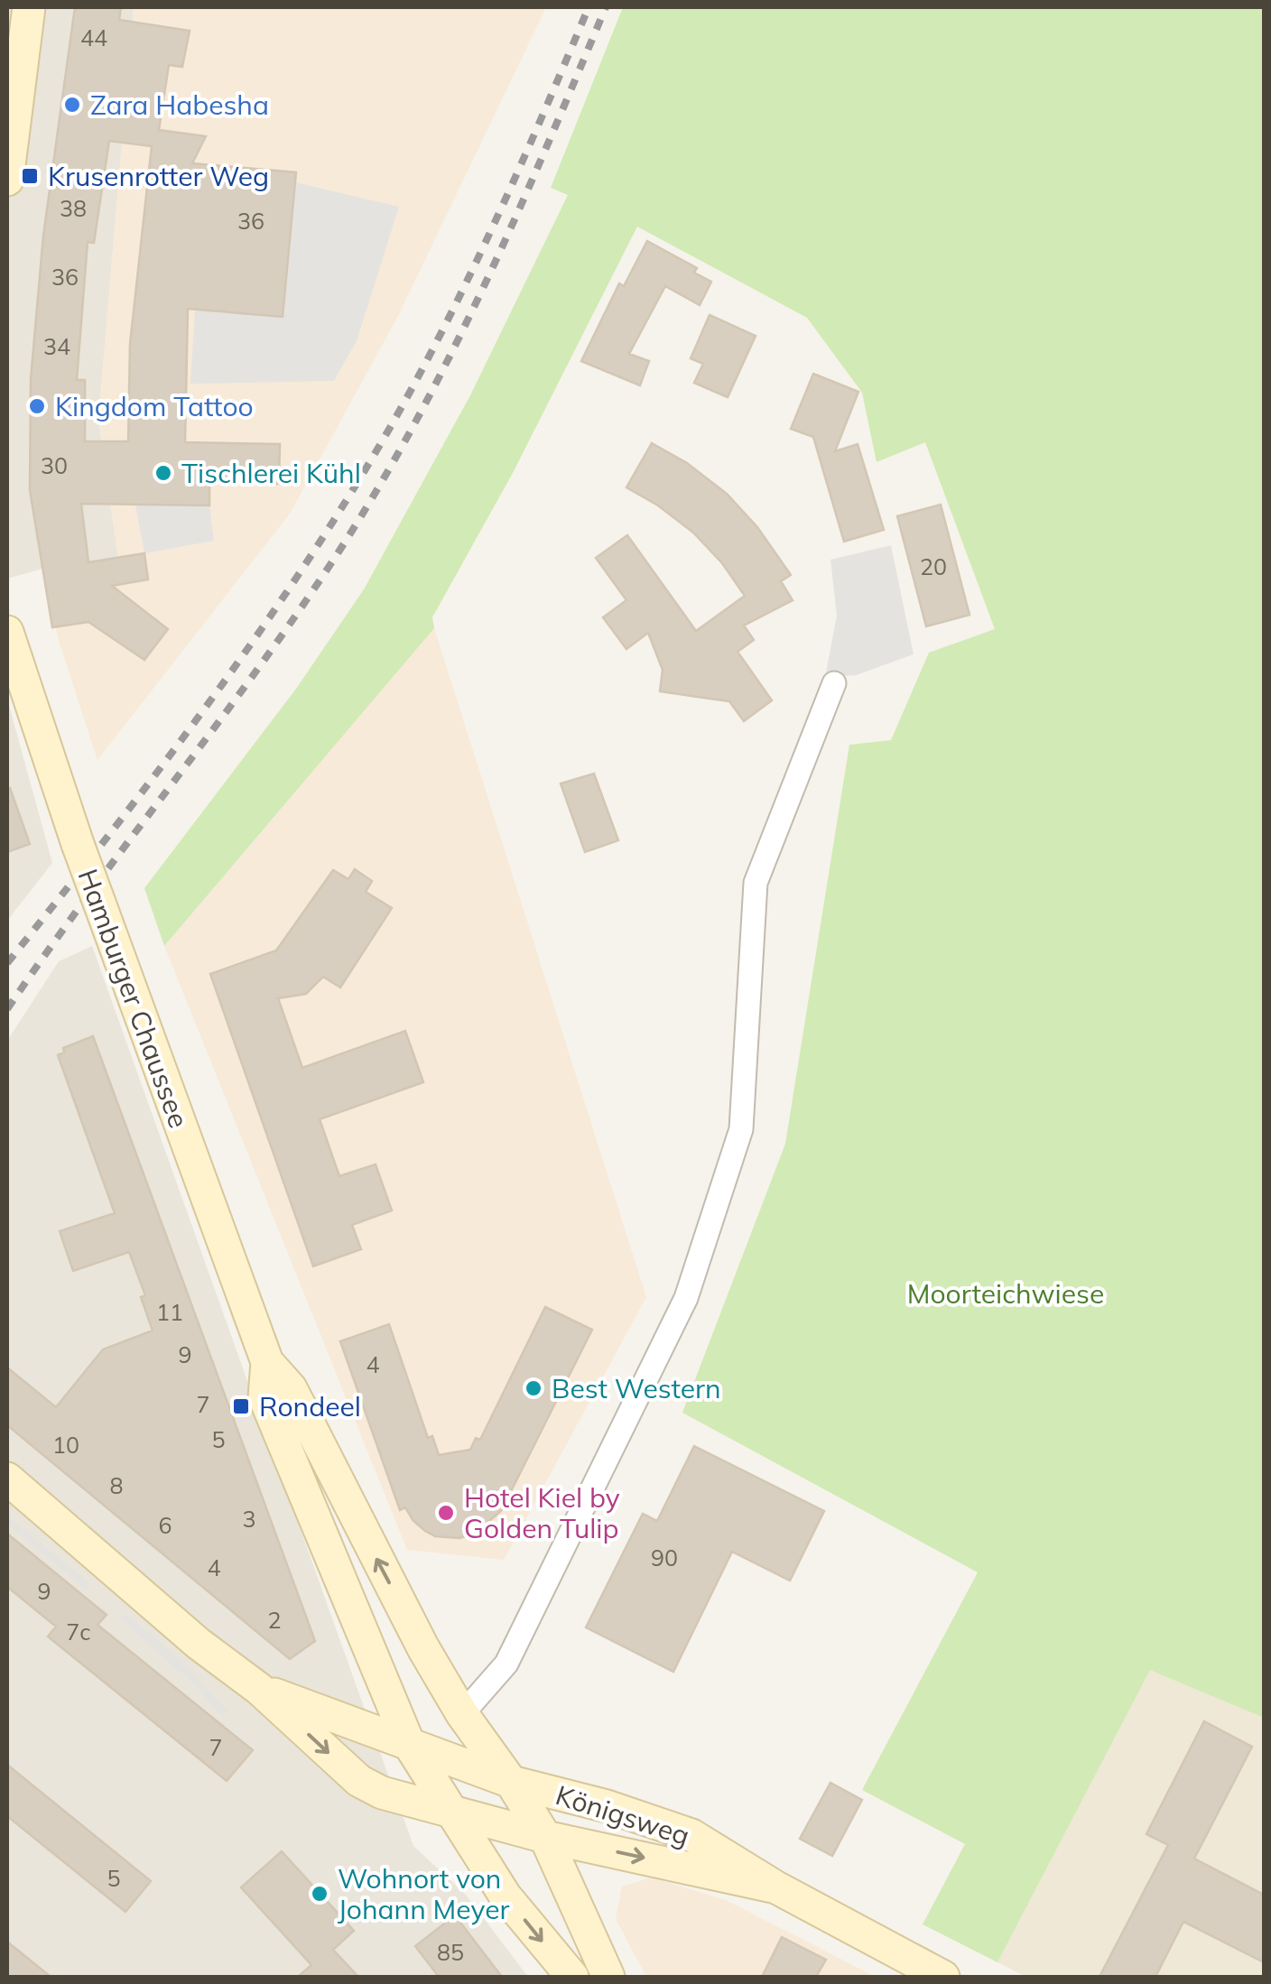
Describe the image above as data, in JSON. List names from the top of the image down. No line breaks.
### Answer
{"streets":{"main road":["Hamburger Chaussee","Königsweg"]},"crossings":[["Hamburger Chaussee","Königsweg"]],"parks":["Moorteichwiese"],"places":{"other":["Zara Habesha","Kingdom Tattoo","Tischlerei Kühl","Best Western","Hotel Kiel by Golden Tulip","Wohnort von Johann Meyer"],"transit":["Krusenrotter Weg","Rondeel"]},"house_numbers":["44","38","36","36","34","30","20","11","9","4","7","5","10","8","3","6","90","4","9","2","7c","7","5","85"]}
